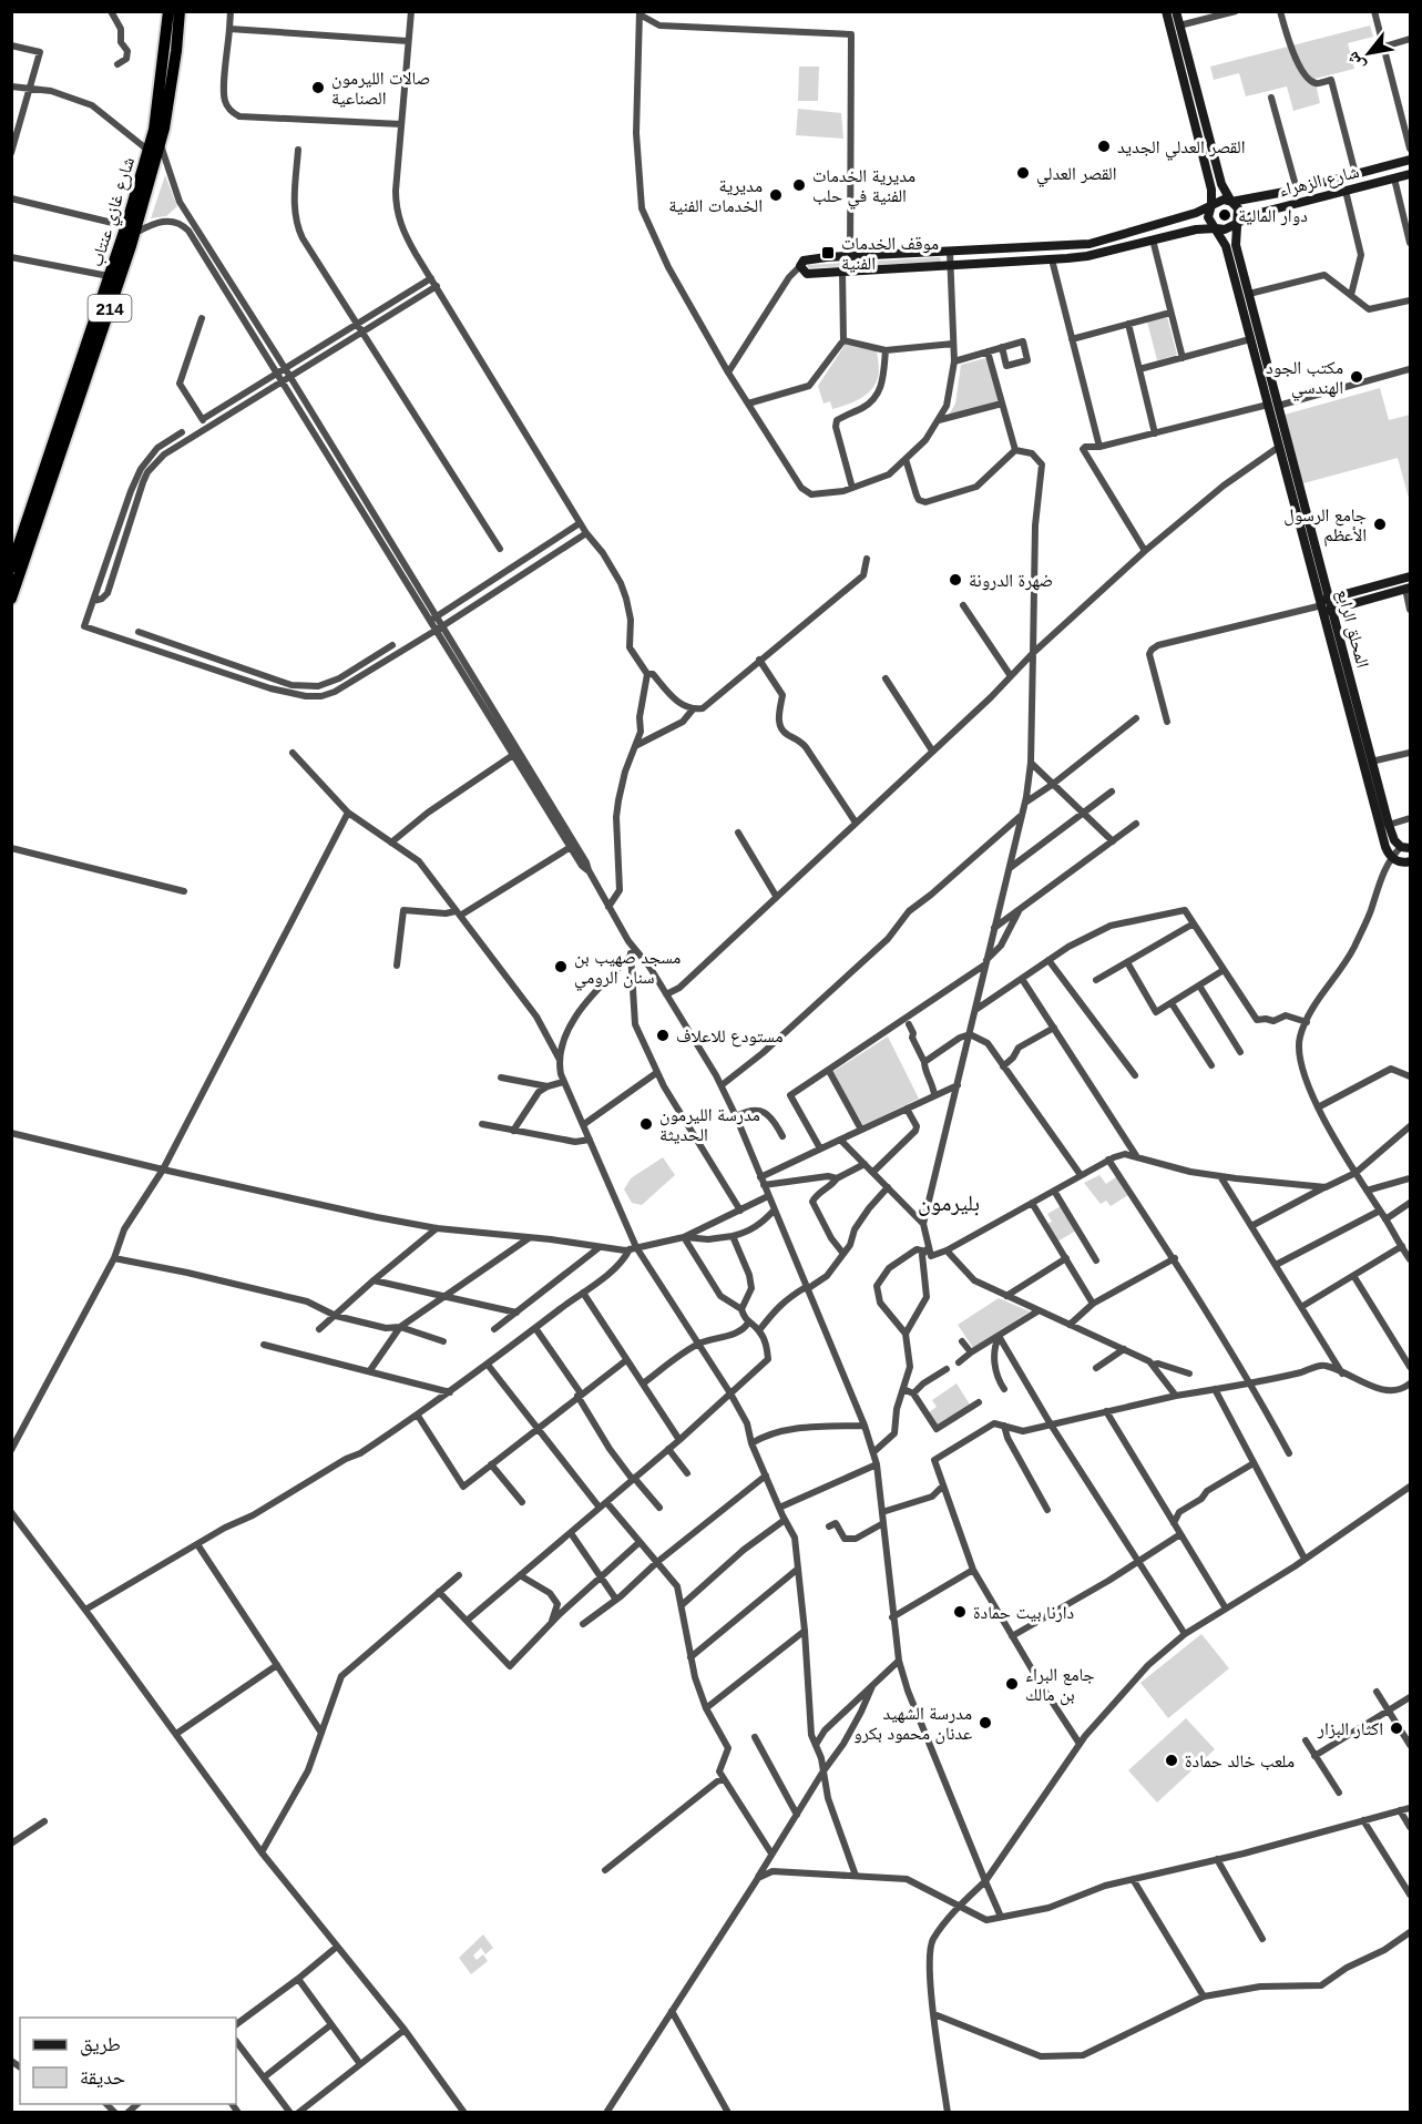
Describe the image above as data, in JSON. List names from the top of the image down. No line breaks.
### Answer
{"streets":{"highway":["شارع غازي عنتاب","214"],"main road":["شارع الزهراء","المحلق الرابع"]},"crossings":[["شارع غازي عنتاب","214"]],"districts":["بليرمون"],"places":{"other":["صالات الليرمون الصناعية","القصر العدلي الجديد","القصر العدلي","مديرية الخدمات الفنية في حلب","مديرية الخدمات الفنية","دوار المالية","مكتب الجود الهندسي","جامع الرسول الأعظم","ضهرة الدرونة","مسجد صهيب بن سنان الرومي","مستودع للاعلاف","مدرسة الليرمون الحديثة","دارنا بيت حمادة","جامع البراء بن مالك","مدرسة الشهيد عدنان محمود بكرو","اكثار البزار","ملعب خالد حمادة"],"transit":["موقف الخدمات الفنية"]},"legend":["طريق","حديقة"],"north":"bottom left"}
